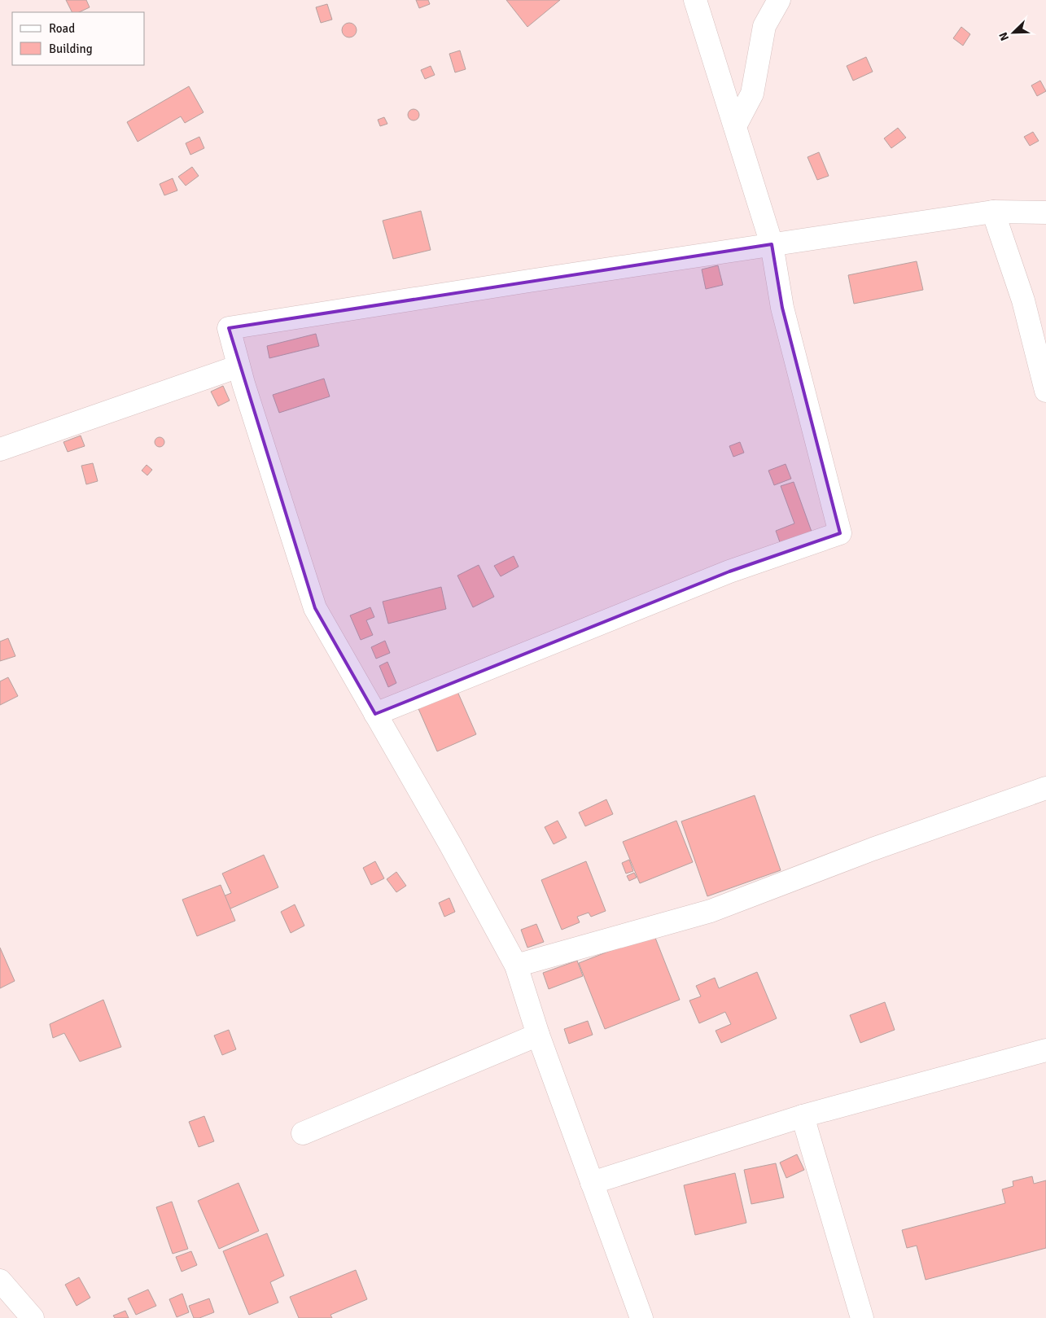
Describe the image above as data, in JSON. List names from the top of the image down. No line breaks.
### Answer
{"legend":["Road","Building"],"north":"bottom left"}
